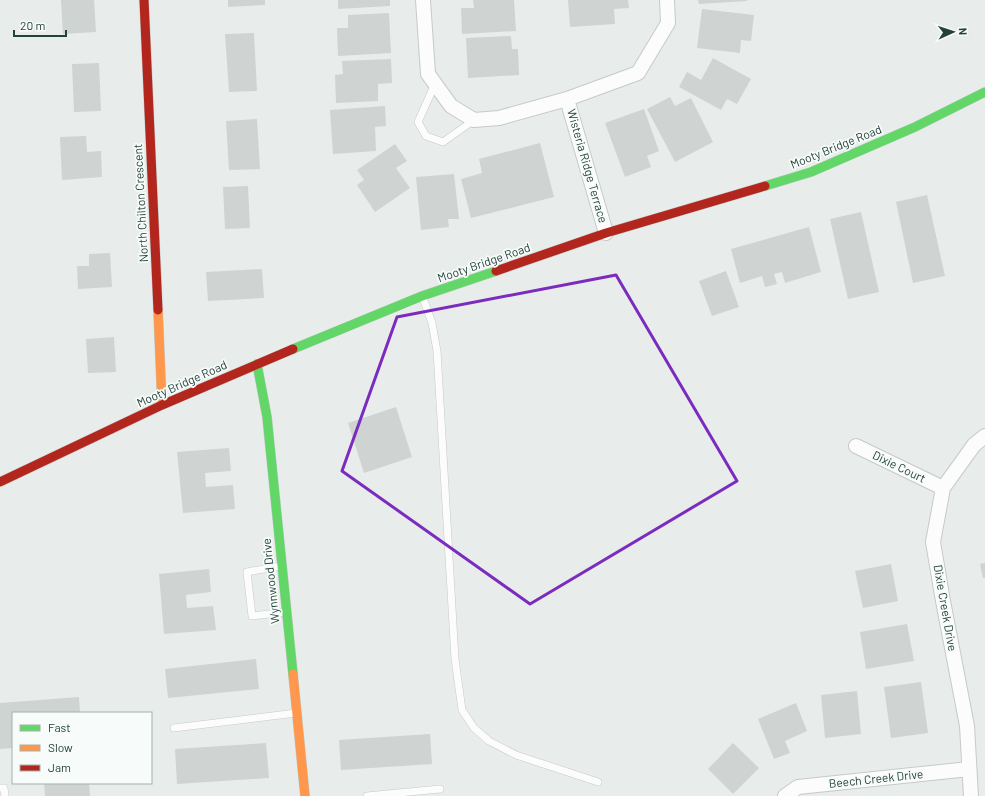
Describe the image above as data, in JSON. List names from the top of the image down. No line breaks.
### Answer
{"streets":{"main road":["Mooty Bridge Road","North Chilton Crescent","Wynnwood Drive"],"street":["Wisteria Ridge Terrace","Dixie Court","Dixie Creek Drive","Beech Creek Drive"]},"crossings":[["Mooty Bridge Road","Wisteria Ridge Terrace"],["Mooty Bridge Road","North Chilton Crescent"],["Mooty Bridge Road","Wynnwood Drive"],["Dixie Court","Dixie Creek Drive"],["Dixie Creek Drive","Beech Creek Drive"]],"legend":["Fast","Slow","Jam"],"scale_bar":"20 m","north":"right"}
